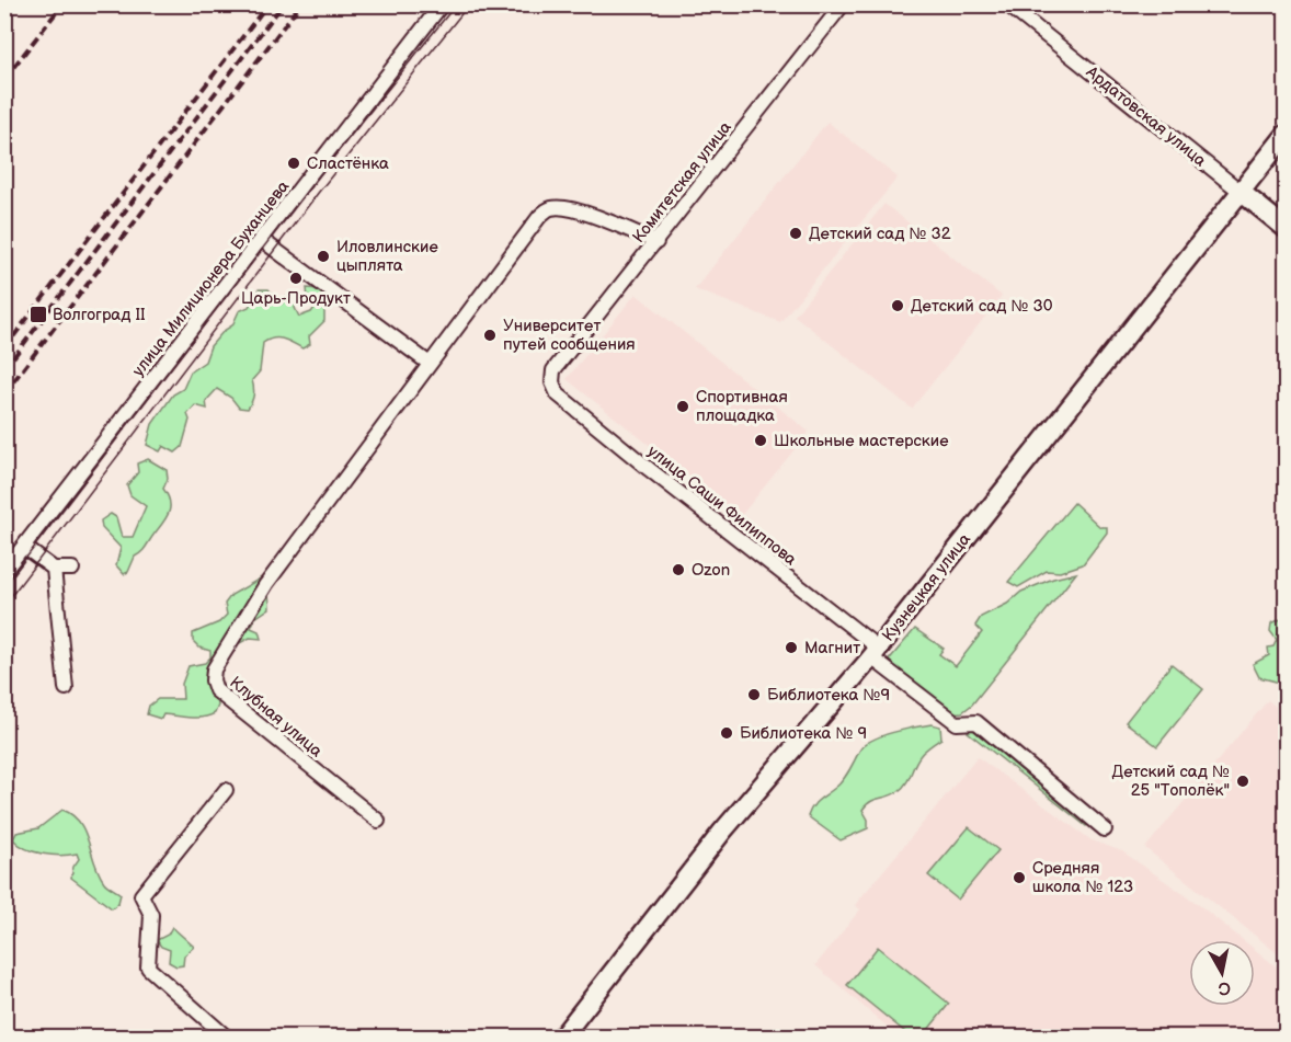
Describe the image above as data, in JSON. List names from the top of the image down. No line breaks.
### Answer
{"streets":{"street":["Ардатовская улица","Комитетская улица","улица Милиционера Буханцева","улица Саши Филиппова","Кузнецкая улица","Клубная улица"]},"crossings":[["Ардатовская улица","Кузнецкая улица"],["Комитетская улица","улица Саши Филиппова"],["Комитетская улица","Клубная улица"],["улица Саши Филиппова","Кузнецкая улица"]],"places":{"other":["Сластёнка","Детский сад № 32","Иловлинские цыплята","Царь-Продукт","Детский сад № 30","Университет путей сообщения","Спортивная площадка","Школьные мастерские","Ozon","Магнит","Библиотека №9","Библиотека № 9","Детский сад № 25 \"Тополёк\"","Средняя школа № 123"],"transit":["Волгоград II"]},"north":"bottom"}
